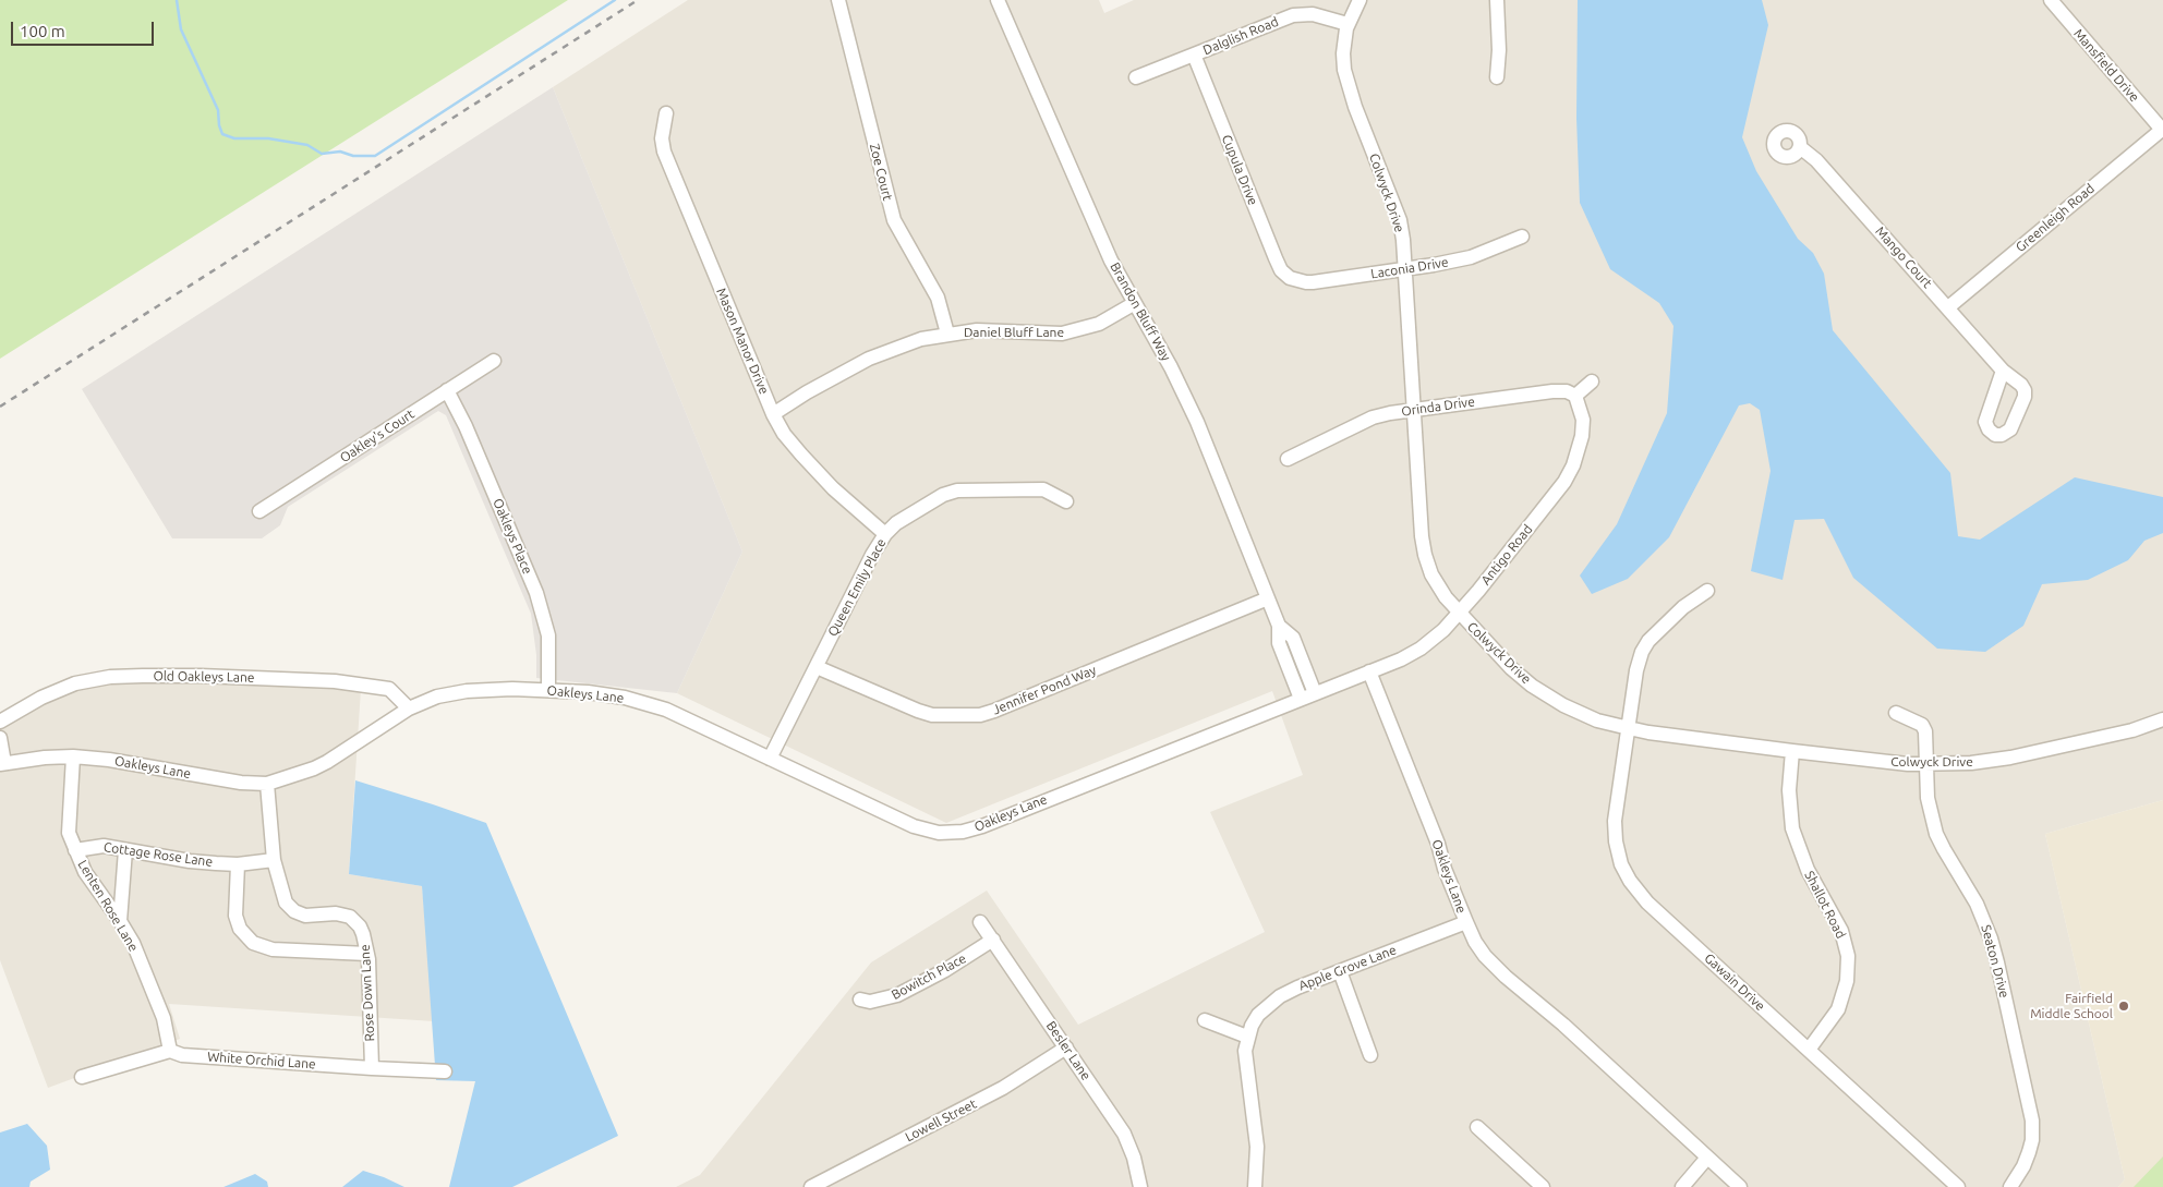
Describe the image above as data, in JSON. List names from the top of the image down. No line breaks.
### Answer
{"streets":{"street":["Dalglish Road","Mansfield Drive","Cupula Drive","Zoe Court","Colwyck Drive","Greenleigh Road","Mango Court","Laconia Drive","Brandon Bluff Way","Daniel Bluff Lane","Mason Manor Drive","Orinda Drive","Oakley's Court","Oakleys Place","Antigo Road","Queen Emily Place","Old Oakleys Lane","Jennifer Pond Way","Oakleys Lane","Cottage Rose Lane","Shallot Road","Lenten Rose Lane","Seaton Drive","Apple Grove Lane","Bowitch Place","Gawain Drive","Rose Down Lane","Besler Lane","White Orchid Lane","Lowell Street"]},"crossings":[["Dalglish Road","Cupula Drive"],["Dalglish Road","Colwyck Drive"],["Mansfield Drive","Greenleigh Road"],["Cupula Drive","Laconia Drive"],["Zoe Court","Daniel Bluff Lane"],["Colwyck Drive","Laconia Drive"],["Colwyck Drive","Orinda Drive"],["Colwyck Drive","Antigo Road"],["Colwyck Drive","Shallot Road"],["Colwyck Drive","Seaton Drive"],["Colwyck Drive","Gawain Drive"],["Greenleigh Road","Mango Court"],["Brandon Bluff Way","Daniel Bluff Lane"],["Brandon Bluff Way","Jennifer Pond Way"],["Brandon Bluff Way","Oakleys Lane"],["Daniel Bluff Lane","Mason Manor Drive"],["Mason Manor Drive","Queen Emily Place"],["Orinda Drive","Antigo Road"],["Oakley's Court","Oakleys Place"],["Oakleys Place","Oakleys Lane"],["Antigo Road","Oakleys Lane"],["Queen Emily Place","Jennifer Pond Way"],["Queen Emily Place","Oakleys Lane"],["Old Oakleys Lane","Oakleys Lane"],["Oakleys Lane","Lenten Rose Lane"],["Oakleys Lane","Apple Grove Lane"],["Oakleys Lane","Rose Down Lane"],["Cottage Rose Lane","Lenten Rose Lane"],["Cottage Rose Lane","Rose Down Lane"],["Shallot Road","Gawain Drive"],["Lenten Rose Lane","White Orchid Lane"],["Bowitch Place","Besler Lane"],["Rose Down Lane","White Orchid Lane"],["Besler Lane","Lowell Street"]],"places":["Fairfield Middle School"],"scale_bar":"100 m"}
